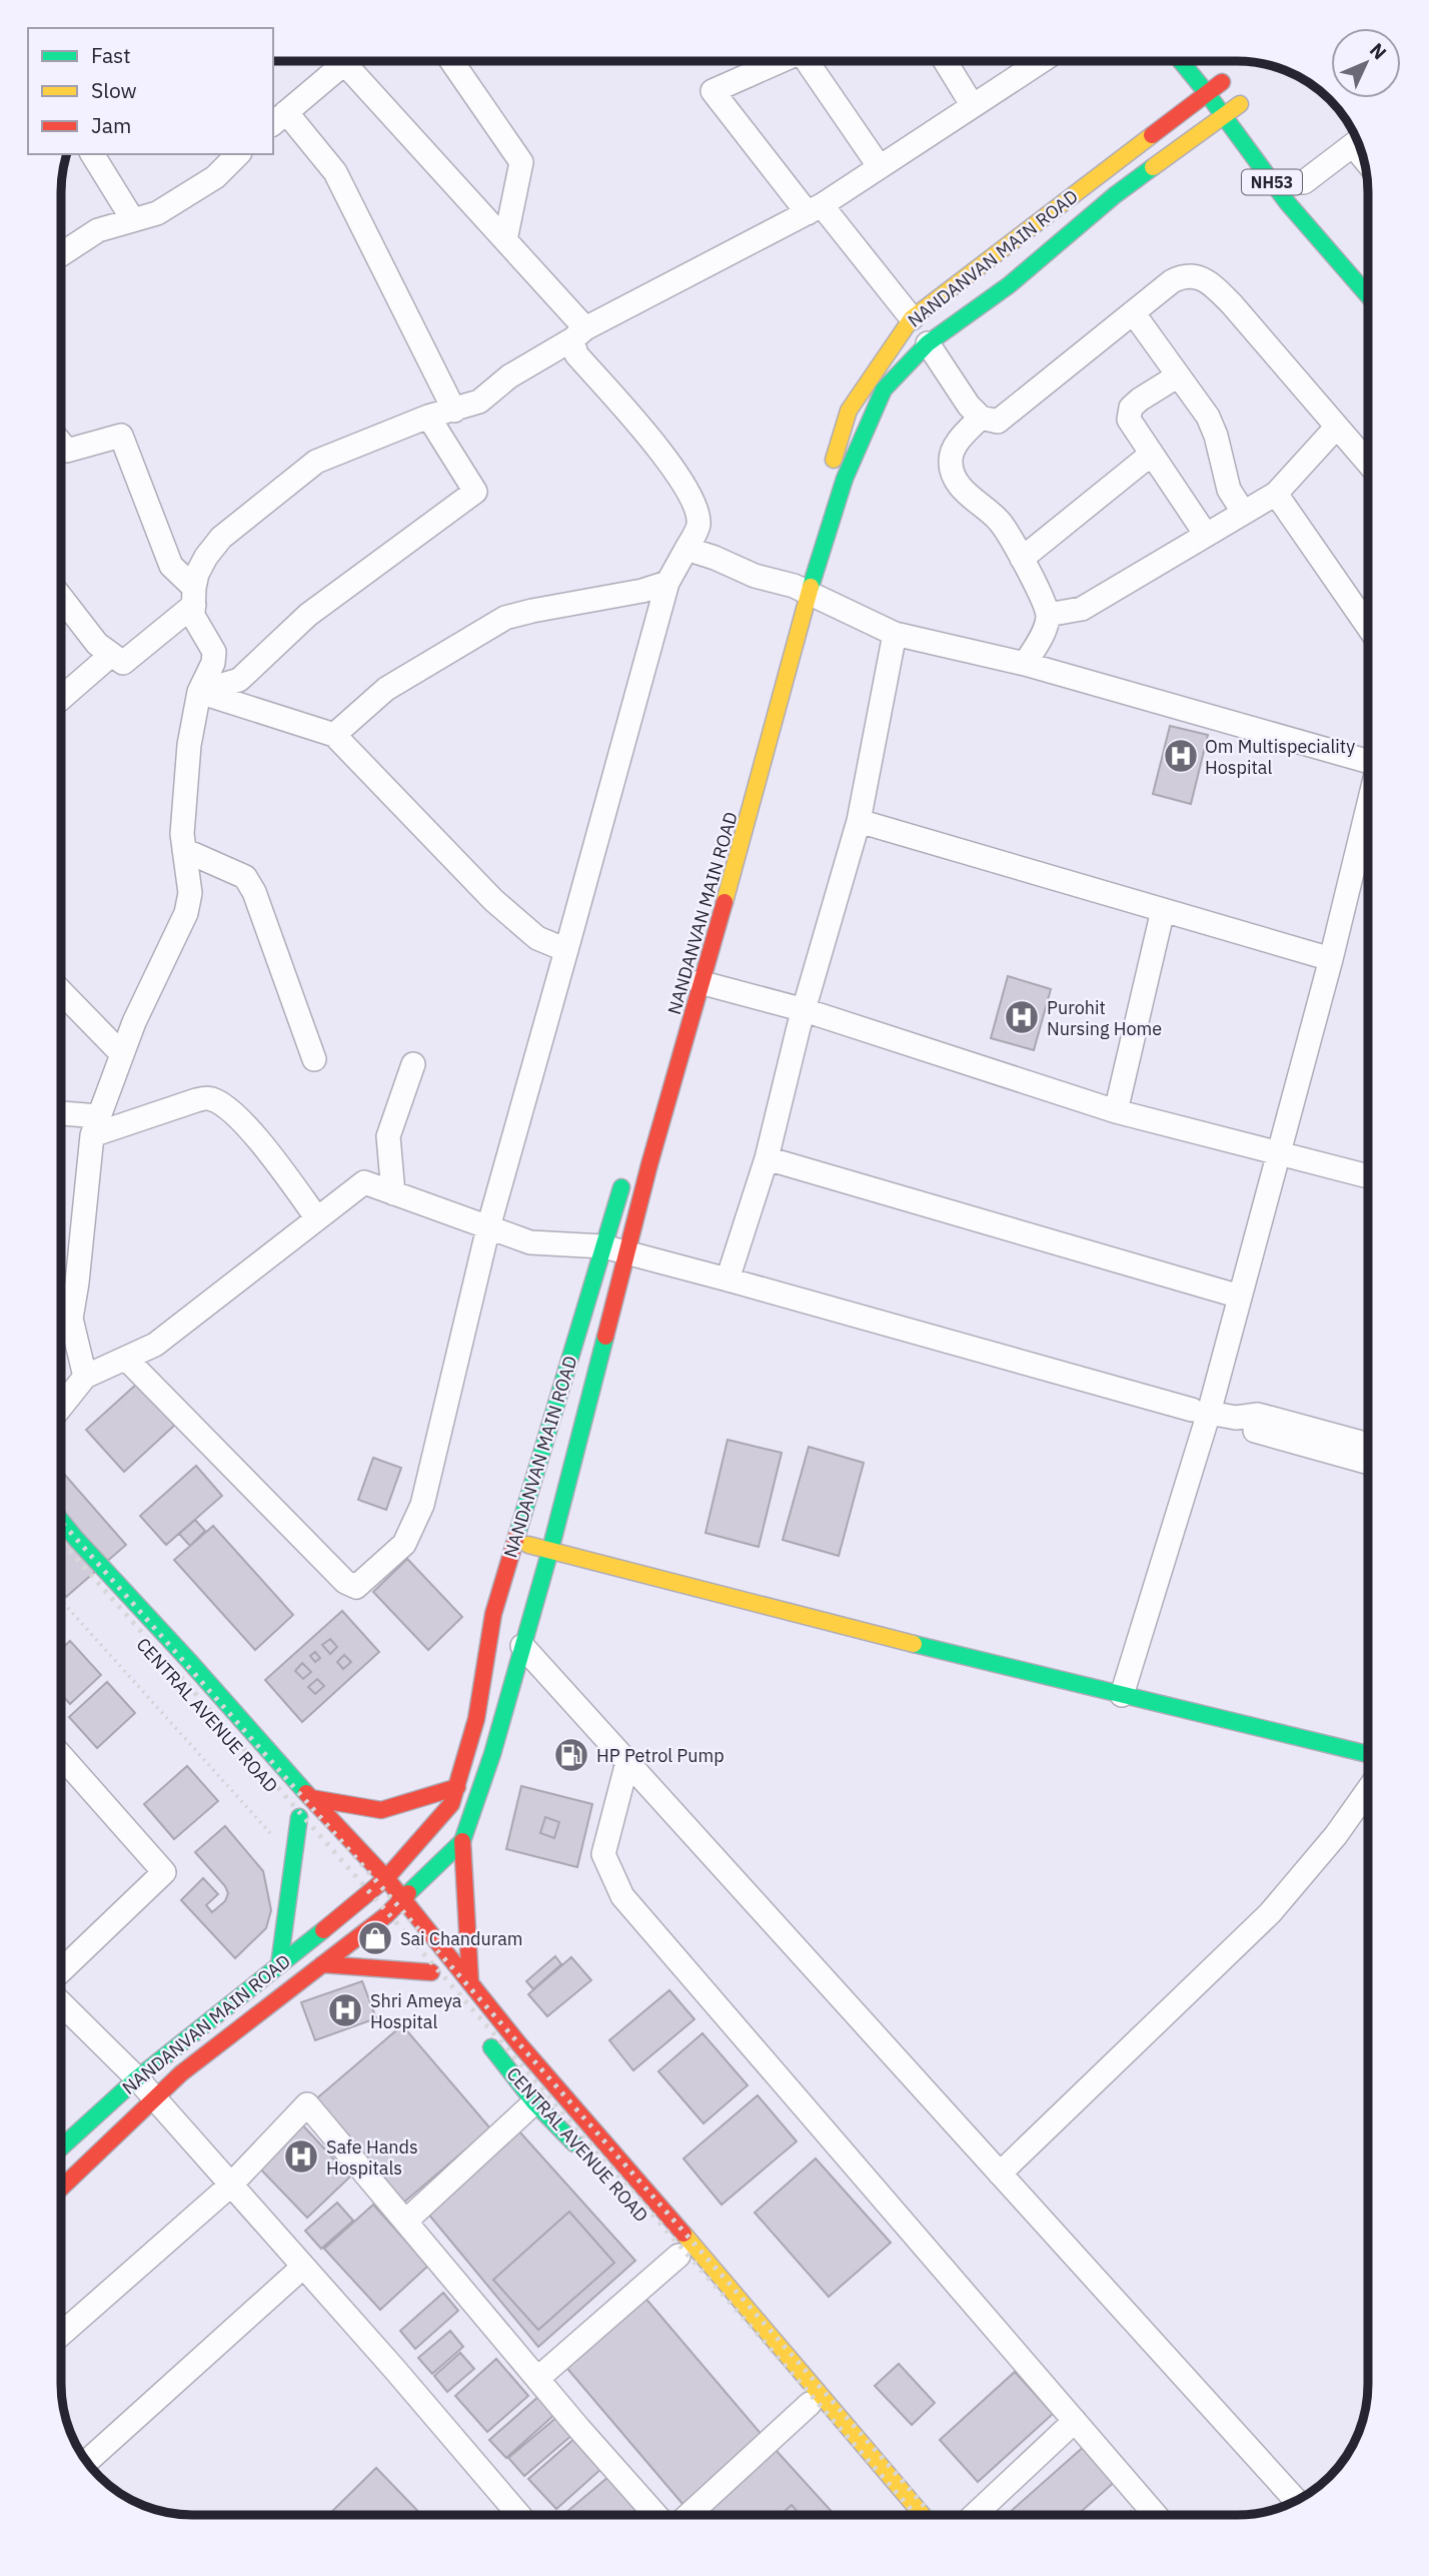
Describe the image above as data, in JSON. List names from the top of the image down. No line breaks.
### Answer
{"streets":{"main road":["NH53","NANDANVAN MAIN ROAD","CENTRAL AVENUE ROAD"]},"crossings":[["NH53","NANDANVAN MAIN ROAD"]],"places":{"hospital":["Om Multispeciality Hospital","Purohit Nursing Home","Shri Ameya Hospital","Safe Hands Hospitals"],"fuel station":["HP Petrol Pump"],"shop":["Sai Chanduram"]},"legend":["Fast","Slow","Jam"],"north":"top right"}
